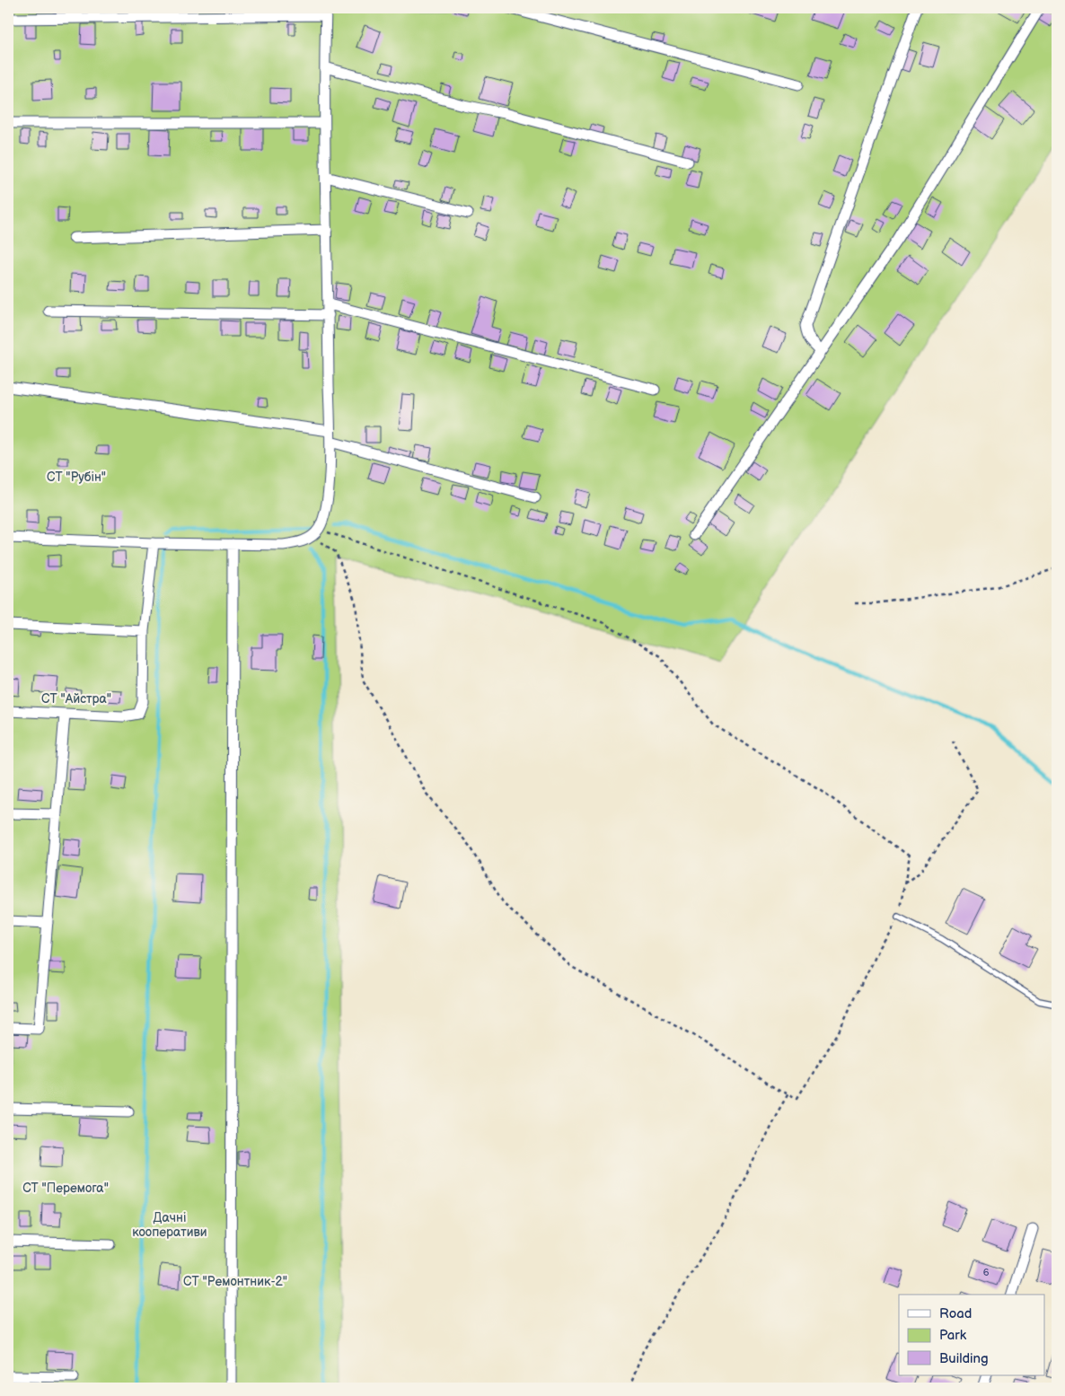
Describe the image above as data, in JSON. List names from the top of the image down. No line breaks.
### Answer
{"parks":["СТ \"Рубін\"","СТ \"Айстра\"","СТ \"Перемога\"","Дачні кооперативи","СТ \"Ремонтник-2\""],"house_numbers":["6"],"legend":["Road","Park","Building"]}
